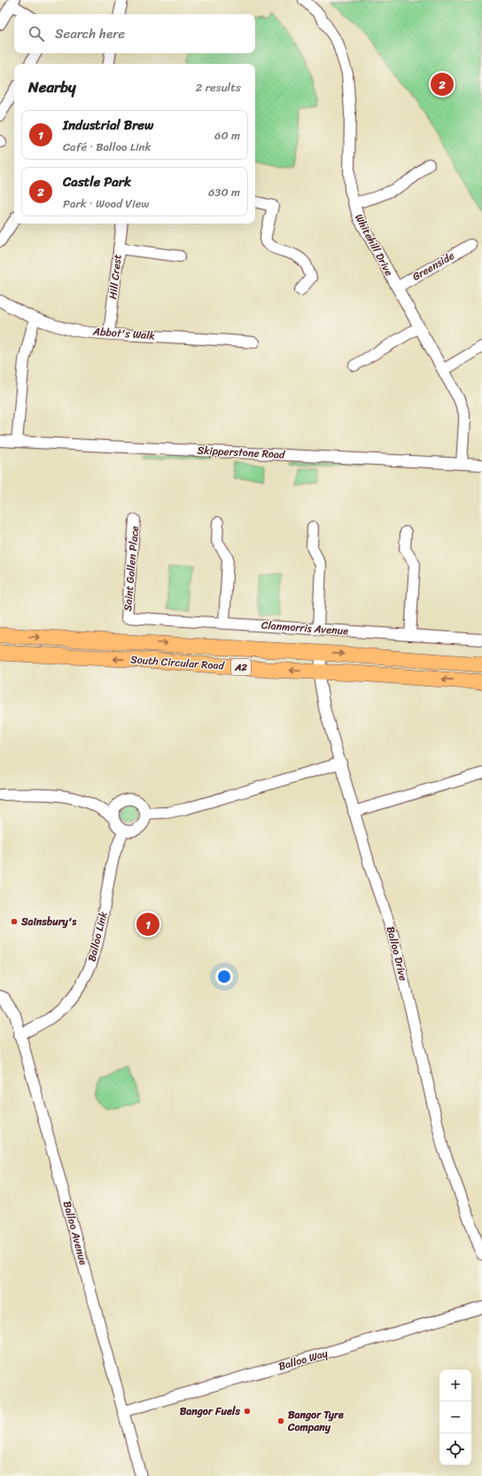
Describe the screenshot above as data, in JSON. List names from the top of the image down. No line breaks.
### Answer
{"streets":{"highway":["South Circular Road","A2"],"street":["Whitehill Drive","Greenside","Hill Crest","Abbot's Walk","Skipperstone Road","Saint Gallen Place","Clanmorris Avenue","Balloo Link","Balloo Drive","Balloo Avenue","Balloo Way"]},"crossings":[["Whitehill Drive","Greenside"],["Whitehill Drive","Skipperstone Road"],["Hill Crest","Abbot's Walk"],["Saint Gallen Place","Clanmorris Avenue"],["South Circular Road","Balloo Drive"],["Balloo Link","Balloo Avenue"],["Balloo Avenue","Balloo Way"]],"places":["Sainsbury's","Bangor Fuels","Bangor Tyre Company"],"page":{"search":"Search here","heading":["Nearby","2 results"],"pins":["2","1"],"list":[{"mark":"1","name":"Industrial Brew","note":"Café · Balloo Link","value":"60 m"},{"mark":"2","name":"Castle Park","note":"Park · Wood View","value":"630 m"}],"map_buttons":["+","−"]}}
